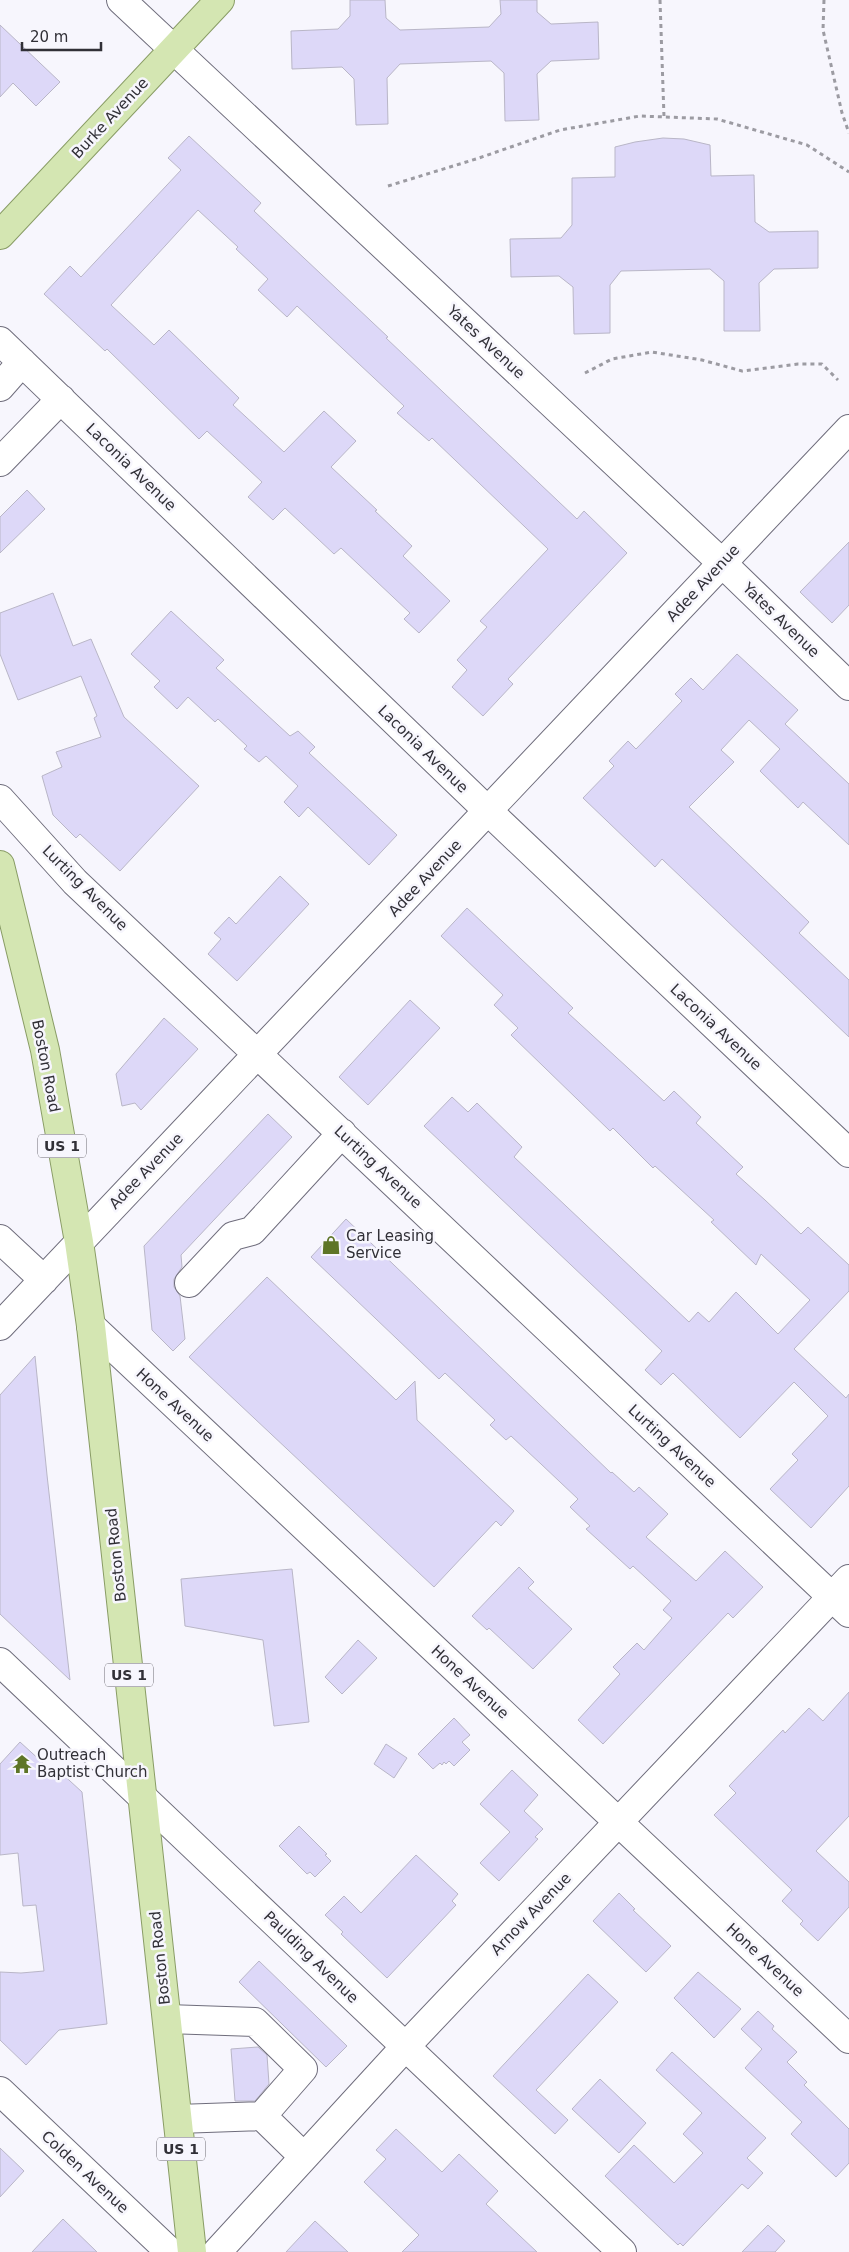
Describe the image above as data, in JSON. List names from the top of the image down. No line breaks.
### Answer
{"streets":{"main road":["Burke Avenue","Boston Road","US 1"],"street":["Yates Avenue","Laconia Avenue","Adee Avenue","Lurting Avenue","Hone Avenue","Arnow Avenue","Paulding Avenue","Colden Avenue"]},"crossings":[["Burke Avenue","Yates Avenue"],["Yates Avenue","Adee Avenue"],["Laconia Avenue","Adee Avenue"],["Adee Avenue","Lurting Avenue"],["Adee Avenue","Boston Road"],["Lurting Avenue","Arnow Avenue"],["Boston Road","Hone Avenue"],["Boston Road","Paulding Avenue"],["Hone Avenue","Arnow Avenue"],["Arnow Avenue","Paulding Avenue"]],"places":{"shop":["Car Leasing Service"],"temple":["Outreach Baptist Church"]},"scale_bar":"20 m"}
